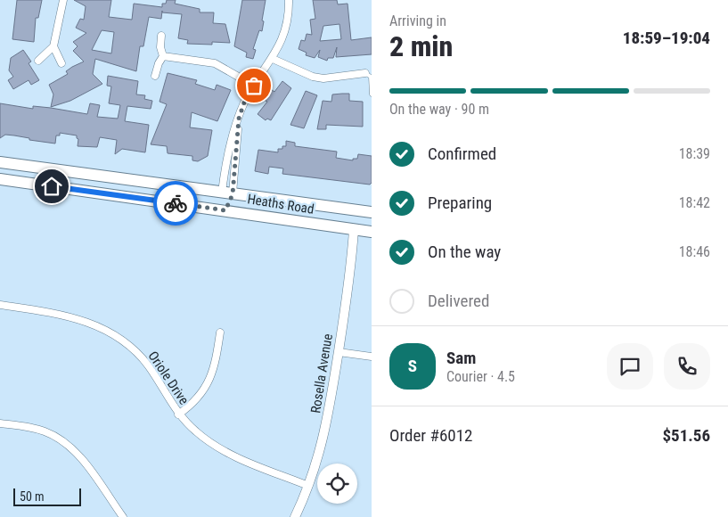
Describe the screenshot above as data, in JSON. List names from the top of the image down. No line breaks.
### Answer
{"streets":{"main road":["Heaths Road"],"street":["Rosella Avenue","Oriole Drive"]},"crossings":[["Heaths Road","Rosella Avenue"],["Rosella Avenue","Oriole Drive"]],"scale_bar":"50 m","page":{"heading":["2 min","Arriving in","18:59–19:04"],"panel":["Sam","Courier · 4.5","Order #6012","$51.56"],"bar":"On the way · 90 m","list":[["Confirmed","18:39"],["Preparing","18:42"],["On the way","18:46"],"Delivered"],"round":"S","scale":"50 m"}}
